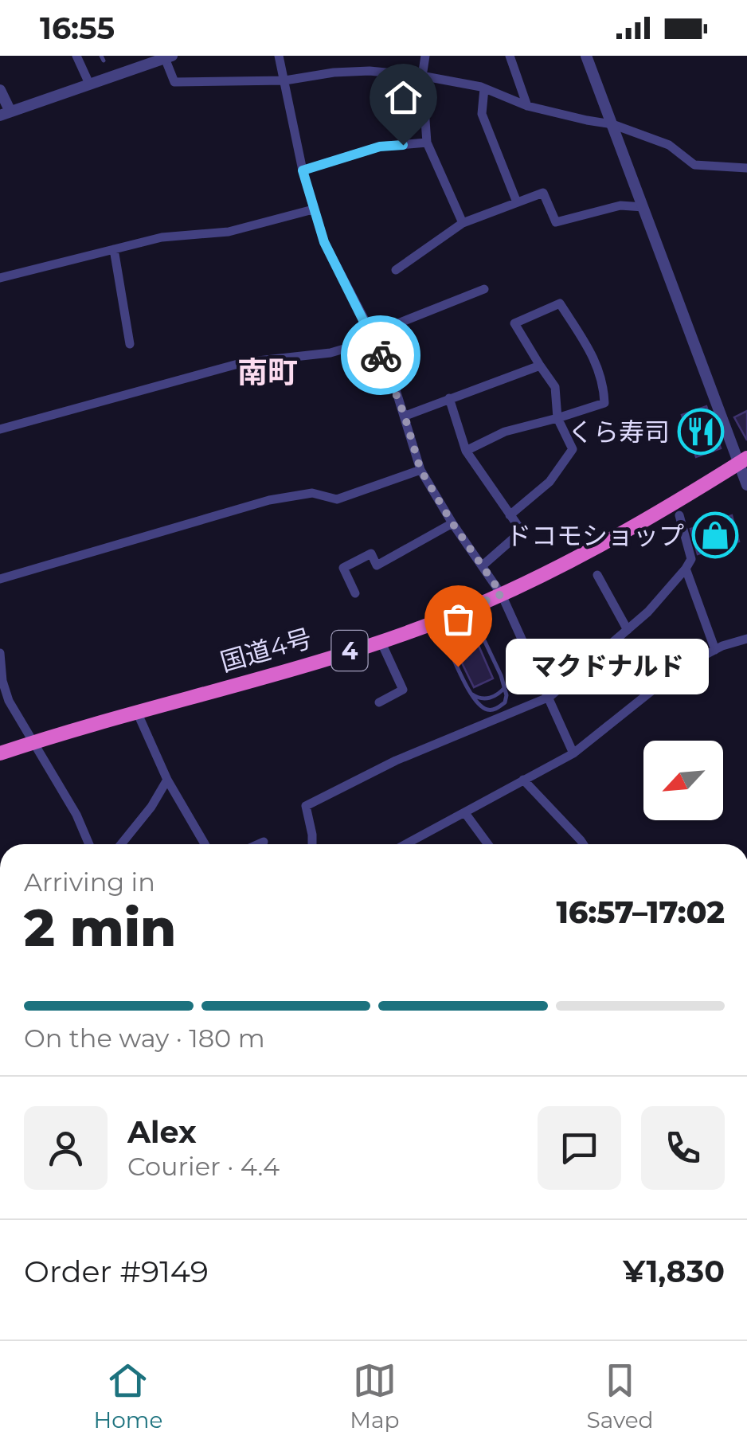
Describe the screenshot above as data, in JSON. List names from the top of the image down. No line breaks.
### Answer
{"streets":{"highway":["国道4号","4"]},"districts":["南町"],"places":{"restaurant":["くら寿司"],"shop":["ドコモショップ"],"other":["マクドナルド"]},"north":"bottom left","page":{"status":"16:55","bubble":"マクドナルド","heading":["2 min","Arriving in","16:57–17:02"],"panel":["Alex","Courier · 4.4","Order #9149","¥1,830"],"bar":"On the way · 180 m","tabs":["Home","Map","Saved"]}}
